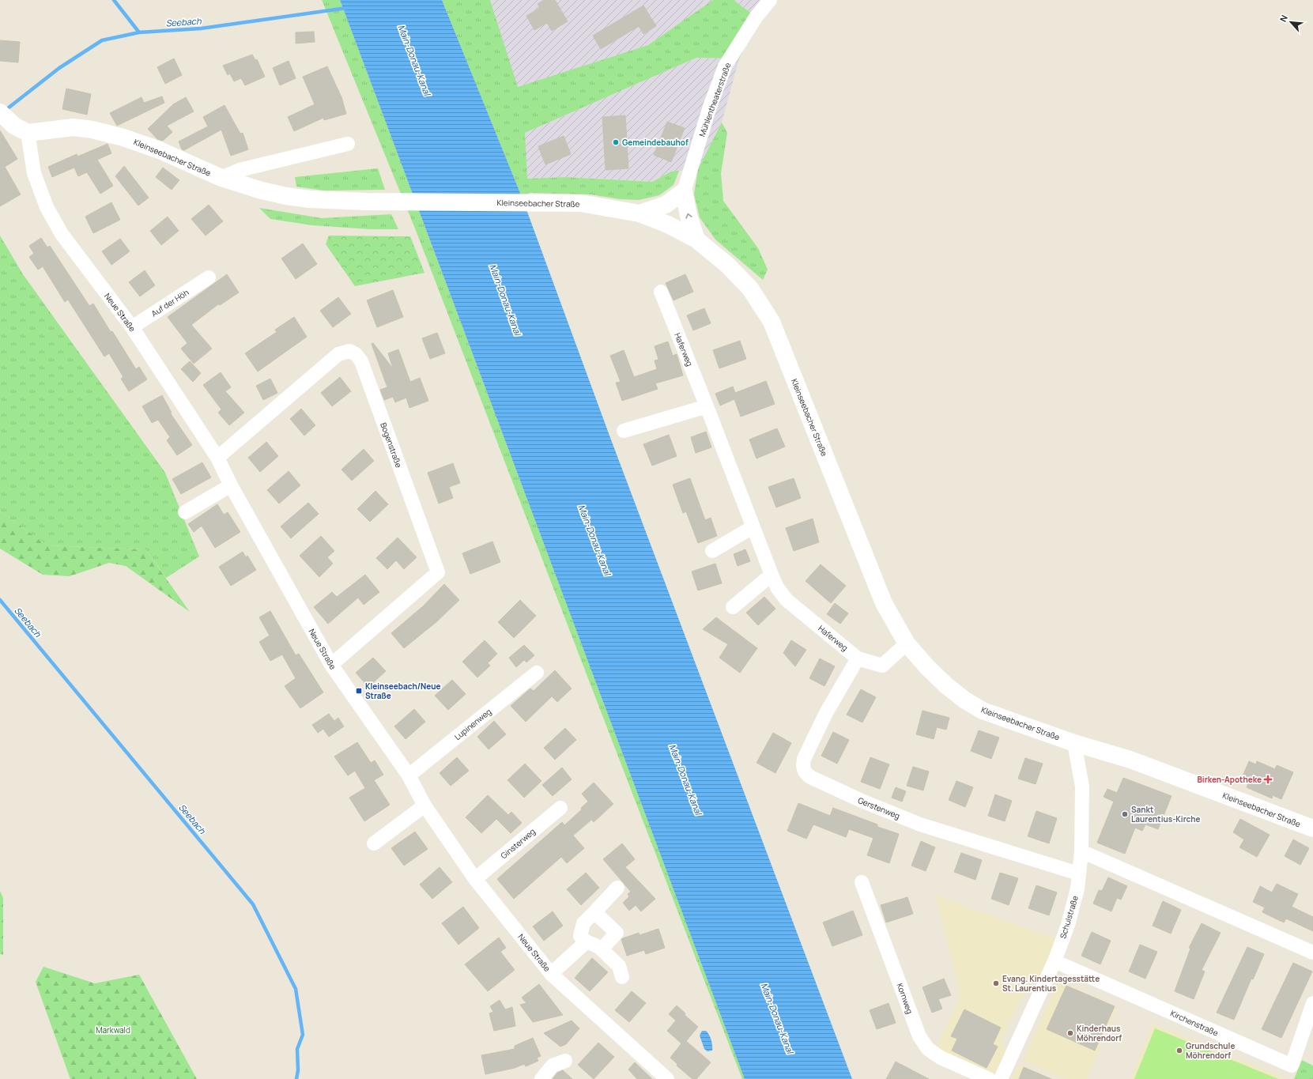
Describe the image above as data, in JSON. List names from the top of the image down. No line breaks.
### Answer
{"streets":{"street":["Mühlentheaterstraße","Kleinseebacher Straße","Auf der Höh","Neue Straße","Haferweg","Bogenstraße","Lupinenweg","Gerstenweg","Ginsterweg","Schulstraße","Kornweg","Kirchenstraße"]},"crossings":[["Kleinseebacher Straße","Neue Straße"],["Kleinseebacher Straße","Haferweg"],["Kleinseebacher Straße","Schulstraße"],["Auf der Höh","Neue Straße"],["Neue Straße","Bogenstraße"],["Neue Straße","Lupinenweg"],["Neue Straße","Ginsterweg"],["Haferweg","Gerstenweg"],["Gerstenweg","Schulstraße"],["Schulstraße","Kirchenstraße"]],"water":["Seebach","Main-Donau-Kanal"],"parks":["Markwald"],"places":{"other":["Gemeindebauhof","Sankt Laurentius-Kirche","Evang. Kindertagesstätte St. Laurentius","Kinderhaus Möhrendorf","Grundschule Möhrendorf"],"transit":["Kleinseebach/Neue Straße"],"health":["Birken-Apotheke"]},"north":"top left"}
